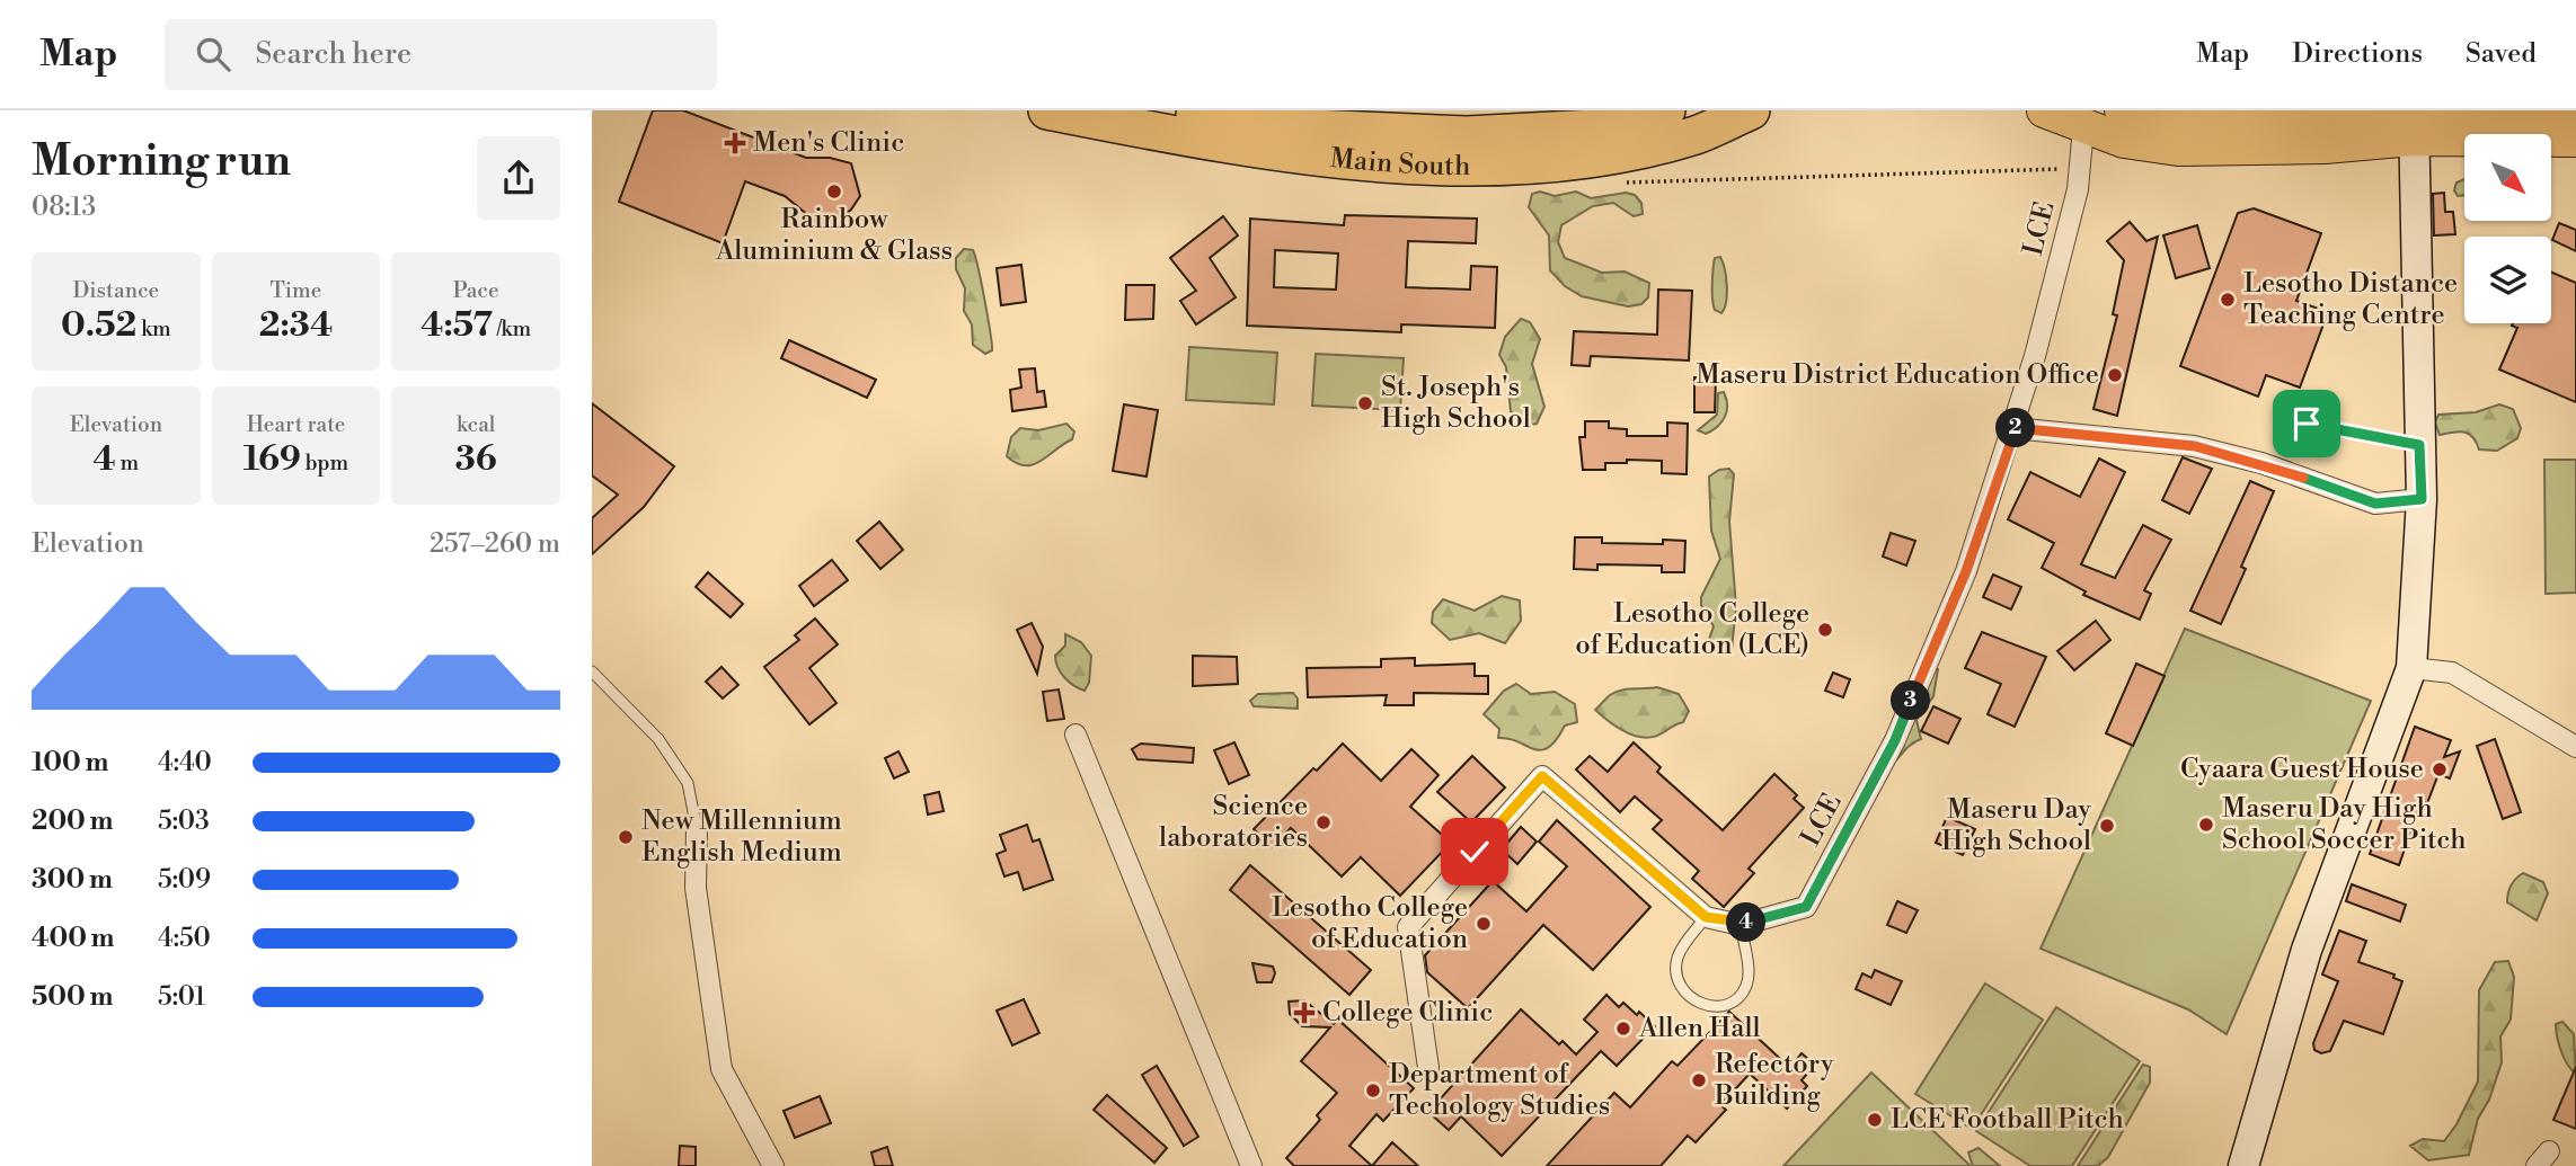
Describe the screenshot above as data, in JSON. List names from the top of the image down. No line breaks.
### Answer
{"streets":{"highway":["Main South"],"street":["LCE"]},"places":{"health":["Men's Clinic","College Clinic"],"other":["Rainbow Aluminium & Glass","Lesotho Distance Teaching Centre","Maseru District Education Office","St. Joseph's High School","Lesotho College of Education (LCE)","Cyaara Guest House","Science laboratories","Maseru Day High School Soccer Pitch","Maseru Day High School","New Millennium English Medium","Lesotho College of Education","Allen Hall","Refectory Building","Department of Techology Studies","LCE Football Pitch"]},"north":"bottom right","page":{"header":"Map","search":"Search here","nav":["Map","Directions","Saved"],"heading":["Morning run","08:13"],"stats":[["Distance","0.52 km"],["Time","2:34"],["Pace","4:57 /km"],["Elevation","4 m"],["Heart rate","169 bpm"],["kcal","36"]],"pins":["2","3","4"],"chart":["Elevation","257–260 m"],"list":[{"name":"100 m","note":"4:40"},{"name":"200 m","note":"5:03"},{"name":"300 m","note":"5:09"},{"name":"400 m","note":"4:50"},{"name":"500 m","note":"5:01"}]}}
